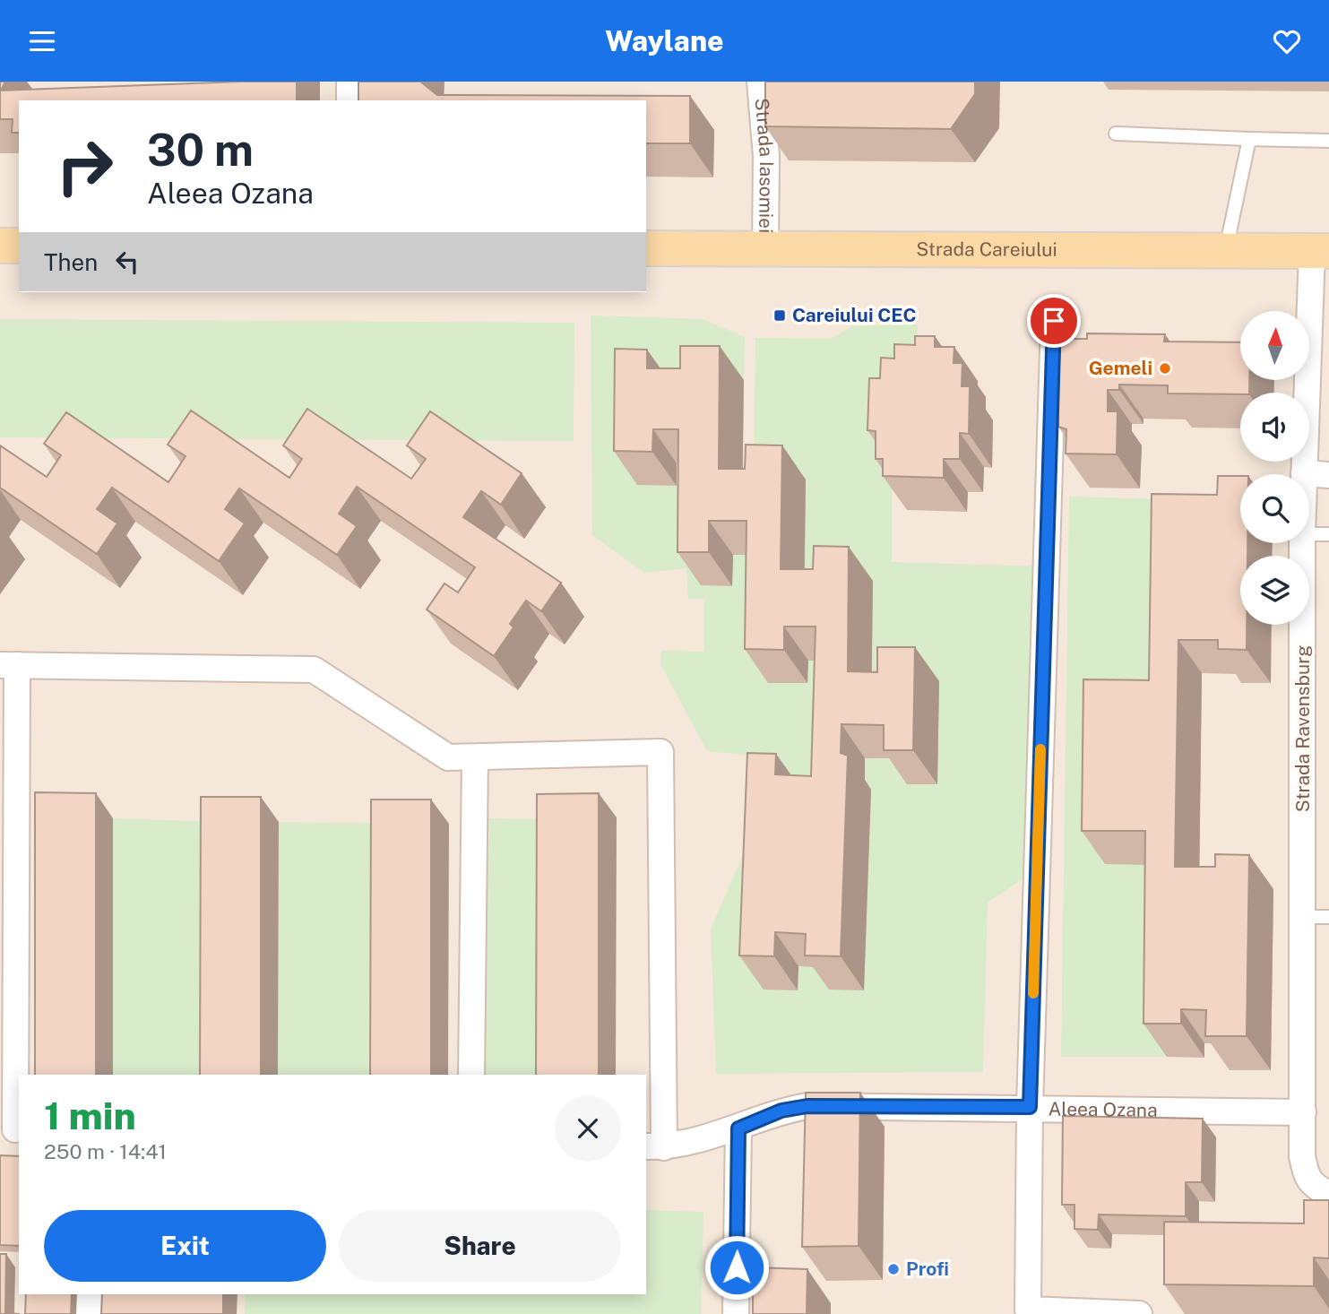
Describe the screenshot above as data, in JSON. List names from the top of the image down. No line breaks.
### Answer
{"streets":{"main road":["Strada Careiului"],"street":["Strada Iasomiei","Strada Ravensburg","Aleea Ozana"]},"crossings":[["Strada Iasomiei","Strada Careiului"],["Strada Careiului","Strada Ravensburg"],["Strada Ravensburg","Aleea Ozana"]],"places":{"transit":["Careiului CEC"],"other":["Gemeli","Profi"]},"north":"top","page":{"header":"Waylane","turn":["30 m","Aleea Ozana"],"then":"Then","heading":["1 min","250 m · 14:41"],"buttons":["Exit","Share"]}}
